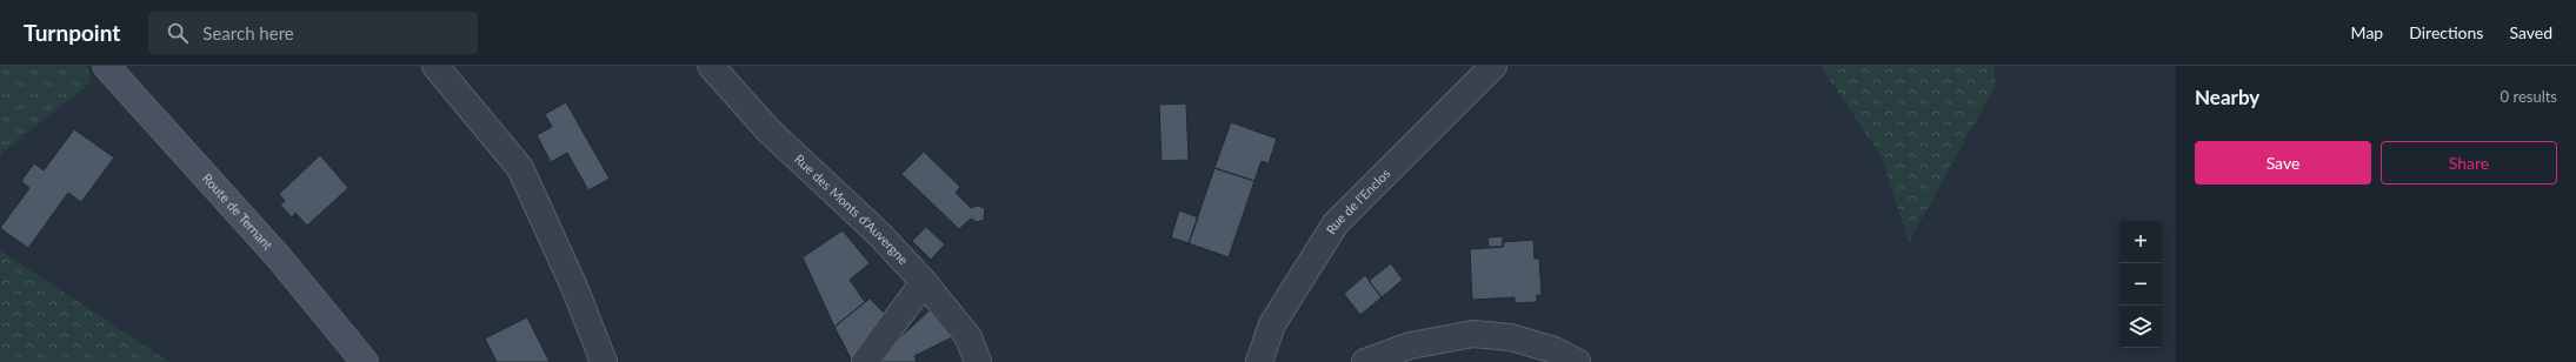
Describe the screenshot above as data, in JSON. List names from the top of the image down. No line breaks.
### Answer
{"streets":{"main road":["Route de Ternant"],"street":["Rue de l'Enclos","Rue des Monts d'Auvergne"]},"page":{"header":"Turnpoint","search":"Search here","nav":["Map","Directions","Saved"],"heading":["Nearby","0 results"],"buttons":["Save","Share"],"map_buttons":["+","−"]}}
